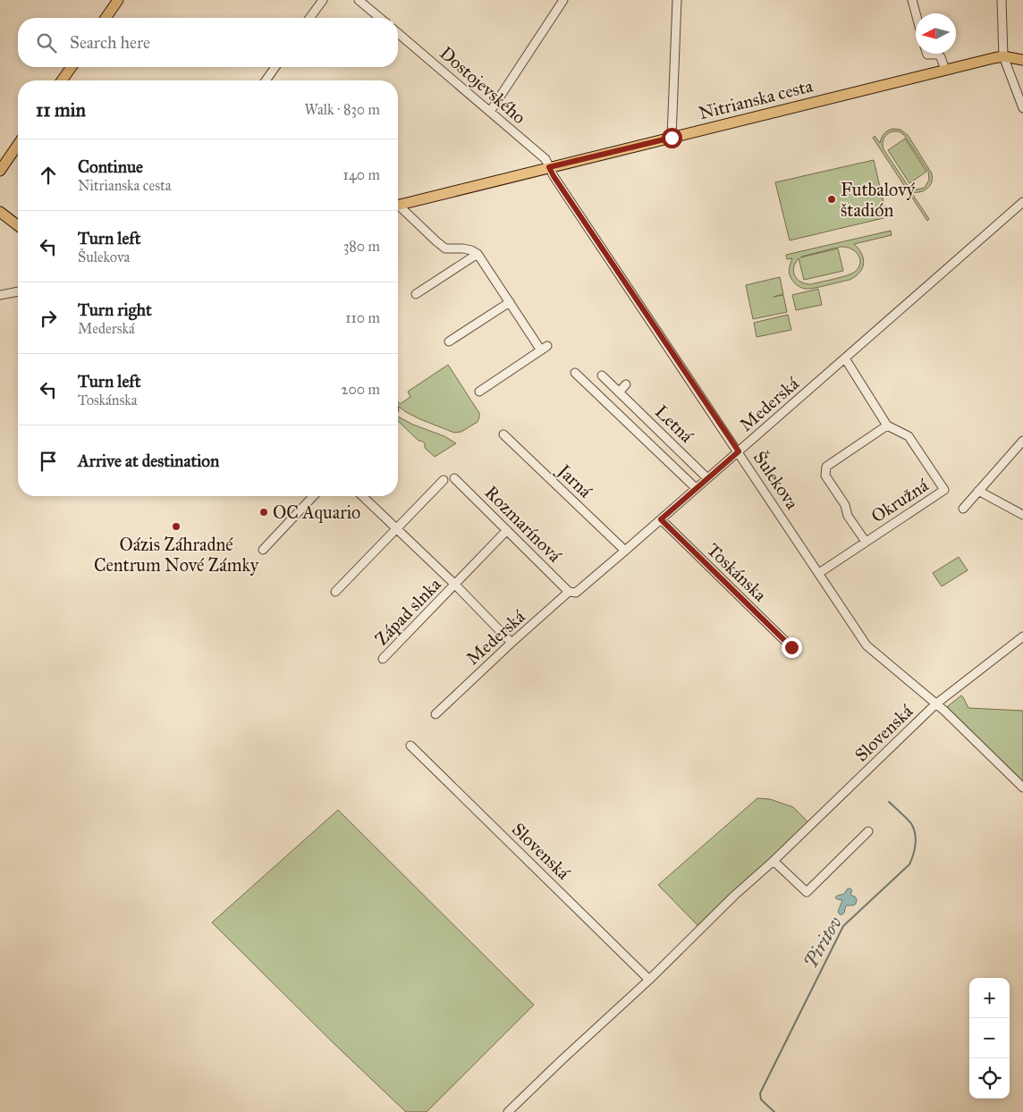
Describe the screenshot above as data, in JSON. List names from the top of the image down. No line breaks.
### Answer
{"streets":{"main road":["Nitrianska cesta"],"street":["Dostojevského","Mederská","Letná","Šulekova","Jarná","Okružná","Rozmarínová","Toskánska","Západ slnka","Slovenská"]},"crossings":[["Dostojevského","Nitrianska cesta"],["Dostojevského","Šulekova"],["Nitrianska cesta","Šulekova"],["Mederská","Letná"],["Mederská","Šulekova"],["Mederská","Jarná"],["Mederská","Rozmarínová"],["Mederská","Toskánska"],["Mederská","Západ slnka"],["Šulekova","Okružná"],["Šulekova","Slovenská"],["Rozmarínová","Západ slnka"]],"water":["Piritov"],"places":["Futbalový štadión","OC Aquario","Oázis Záhradné Centrum Nové Zámky"],"north":"left","page":{"search":"Search here","heading":["11 min","Walk · 830 m"],"list":[["Continue","Nitrianska cesta","140 m"],["Turn left","Šulekova","380 m"],["Turn right","Mederská","110 m"],["Turn left","Toskánska","200 m"],"Arrive at destination"],"map_buttons":["+","−"]}}
